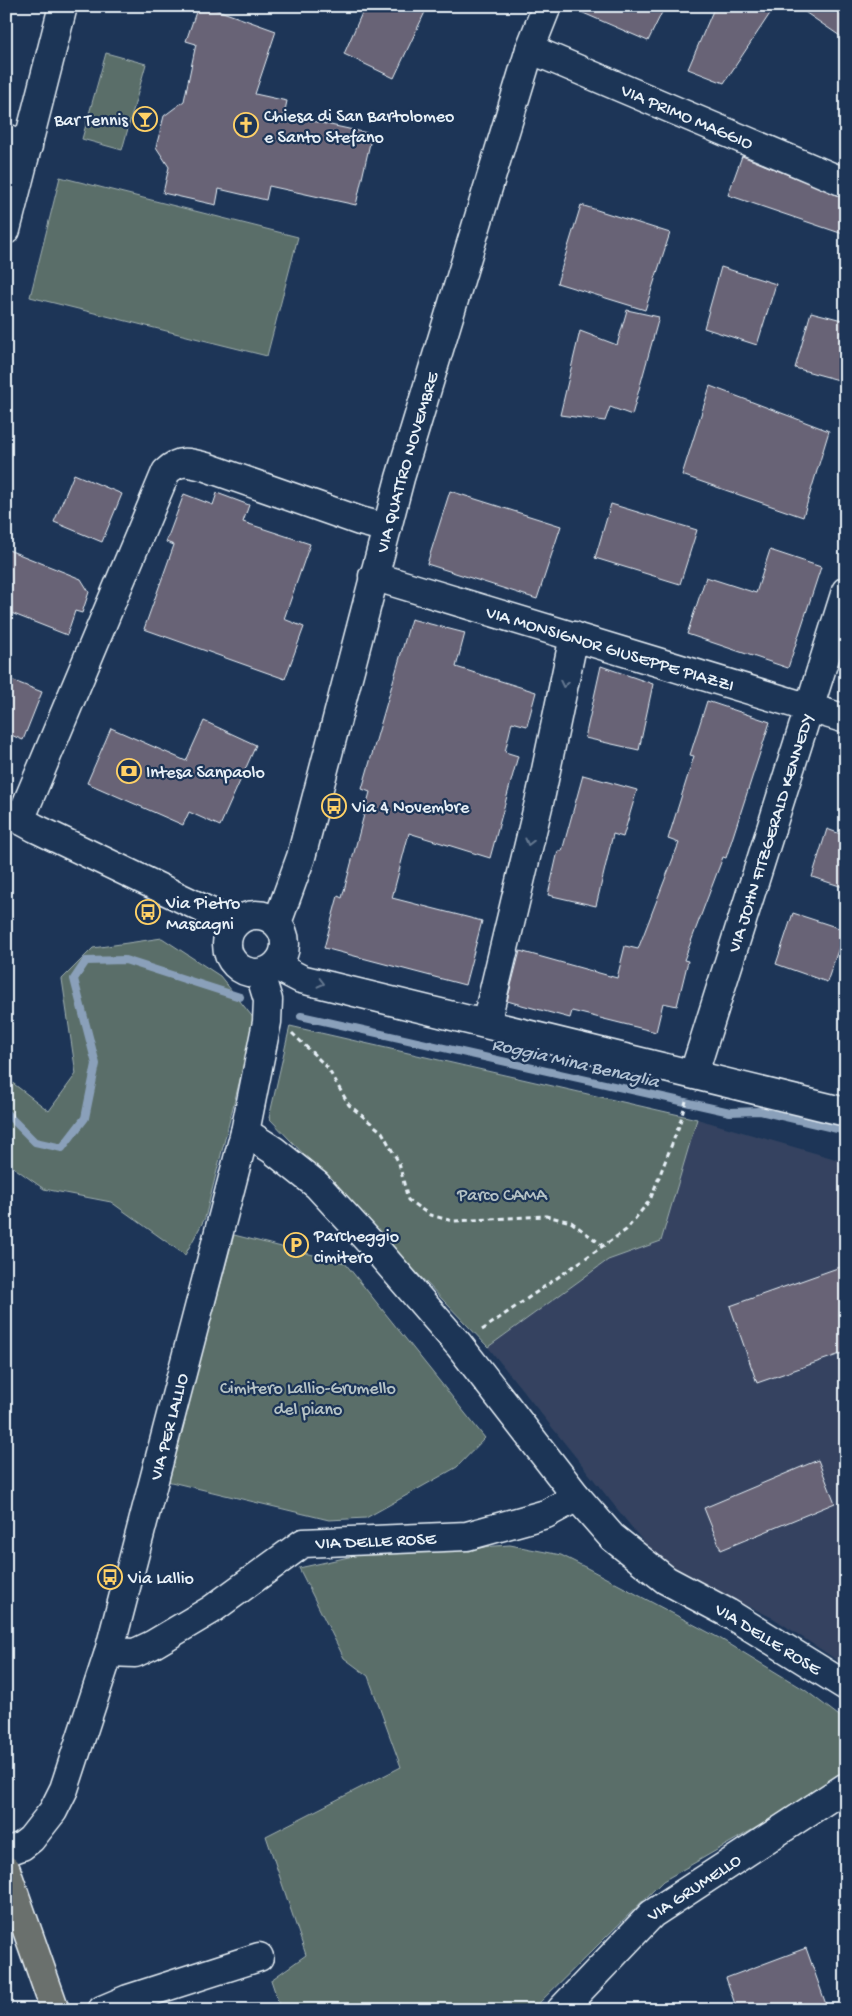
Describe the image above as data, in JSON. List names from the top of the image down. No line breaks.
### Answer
{"streets":{"street":["VIA PRIMO MAGGIO","VIA QUATTRO NOVEMBRE","VIA MONSIGNOR GIUSEPPE PIAZZI","VIA JOHN FITZGERALD KENNEDY","VIA PER LALLIO","VIA DELLE ROSE","VIA GRUMELLO"]},"crossings":[["VIA PRIMO MAGGIO","VIA QUATTRO NOVEMBRE"],["VIA QUATTRO NOVEMBRE","VIA MONSIGNOR GIUSEPPE PIAZZI"],["VIA QUATTRO NOVEMBRE","VIA PER LALLIO"],["VIA MONSIGNOR GIUSEPPE PIAZZI","VIA JOHN FITZGERALD KENNEDY"],["VIA PER LALLIO","VIA DELLE ROSE"]],"water":["Roggia Mina Benaglia"],"parks":["Parco CAMA","Cimitero Lallio-Grumello del piano"],"places":{"bar":["Bar Tennis"],"church":["Chiesa di San Bartolomeo e Santo Stefano"],"bank":["Intesa Sanpaolo"],"bus stop":["Via 4 Novembre","Via Pietro Mascagni","Via Lallio"],"parking":["Parcheggio cimitero"]}}
